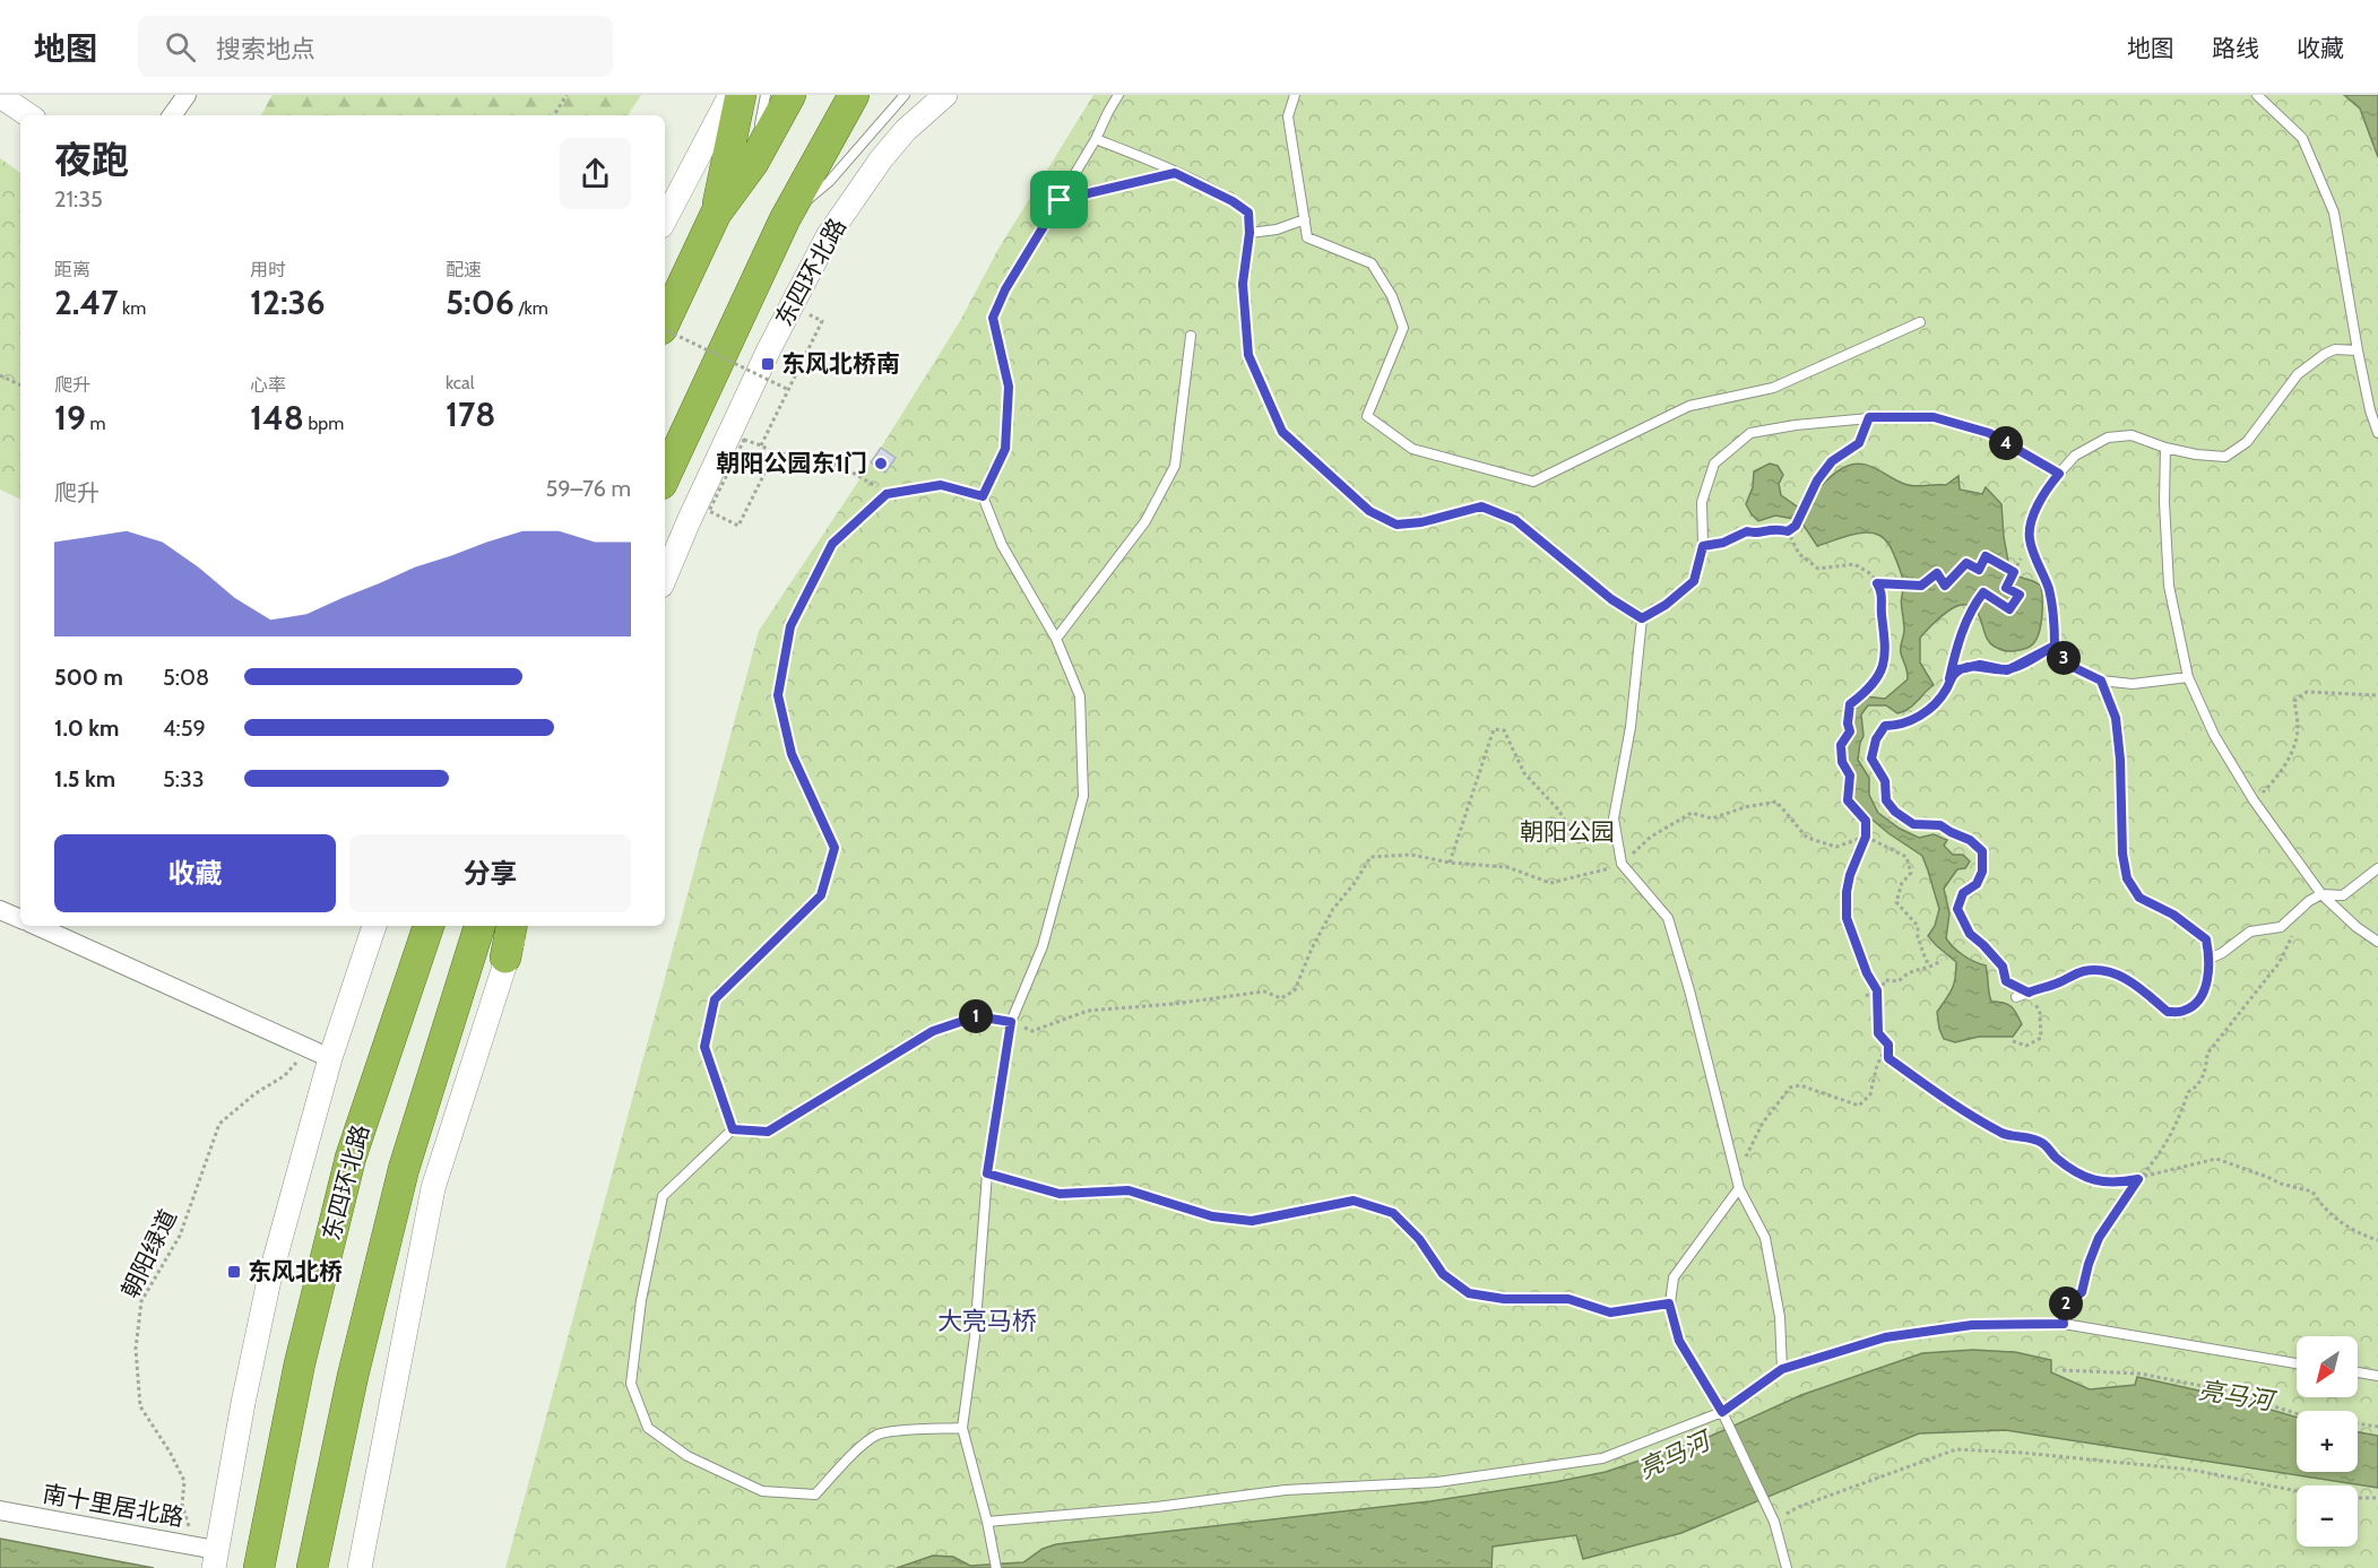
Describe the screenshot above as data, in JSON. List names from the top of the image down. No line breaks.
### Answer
{"streets":{"highway":["东四环北路"],"street":["南十里居北路"],"path":["朝阳绿道"]},"crossings":[["东四环北路","朝阳绿道"],["东四环北路","南十里居北路"],["朝阳绿道","南十里居北路"]],"districts":["大亮马桥"],"water":["亮马河"],"parks":["朝阳公园"],"places":{"transit":["东风北桥南","东风北桥"],"other":["朝阳公园东1门"]},"north":"bottom left","page":{"header":"地图","search":"搜索地点","nav":["地图","路线","收藏"],"heading":["夜跑","21:35"],"stats":[["距离","2.47 km"],["用时","12:36"],["配速","5:06 /km"],["爬升","19 m"],["心率","148 bpm"],["kcal","178"]],"pins":["4","3","1","2"],"chart":["爬升","59–76 m"],"list":[{"name":"500 m","note":"5:08"},{"name":"1.0 km","note":"4:59"},{"name":"1.5 km","note":"5:33"}],"buttons":["收藏","分享"],"map_buttons":["+","−"]}}
